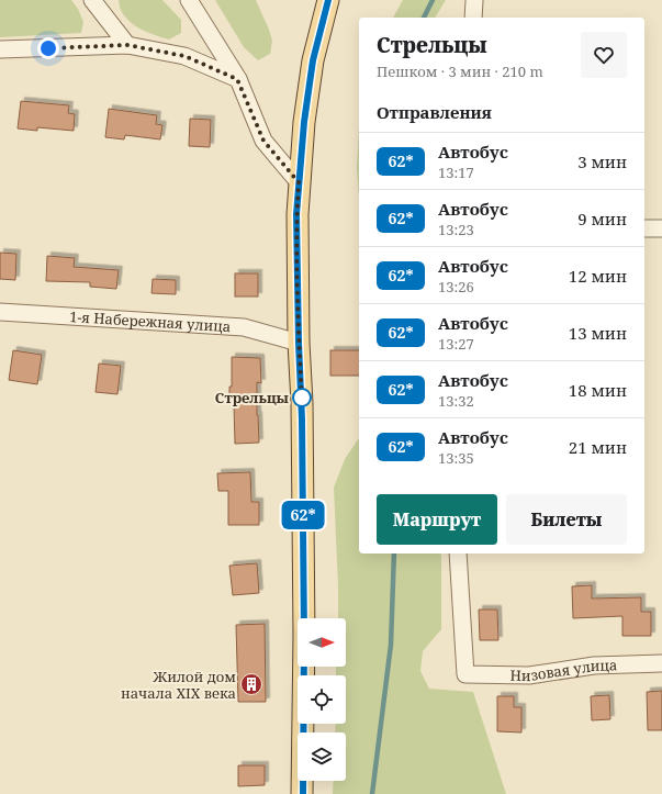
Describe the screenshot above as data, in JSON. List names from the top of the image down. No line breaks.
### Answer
{"streets":{"street":["1-я Набережная улица","Низовая улица"]},"places":{"other":["Стрельцы"],"building":["Жилой дом начала XIX века"]},"lines":["bus line 62*"],"north":"right","page":{"on_map":"62*","heading":[["Стрельцы","Пешком · 3 мин · 210 m"],"Отправления"],"list":[{"mark":"62*","name":"Автобус","note":"13:17","value":"3 мин"},{"mark":"62*","name":"Автобус","note":"13:23","value":"9 мин"},{"mark":"62*","name":"Автобус","note":"13:26","value":"12 мин"},{"mark":"62*","name":"Автобус","note":"13:27","value":"13 мин"},{"mark":"62*","name":"Автобус","note":"13:32","value":"18 мин"},{"mark":"62*","name":"Автобус","note":"13:35","value":"21 мин"}],"buttons":["Маршрут","Билеты"]}}
